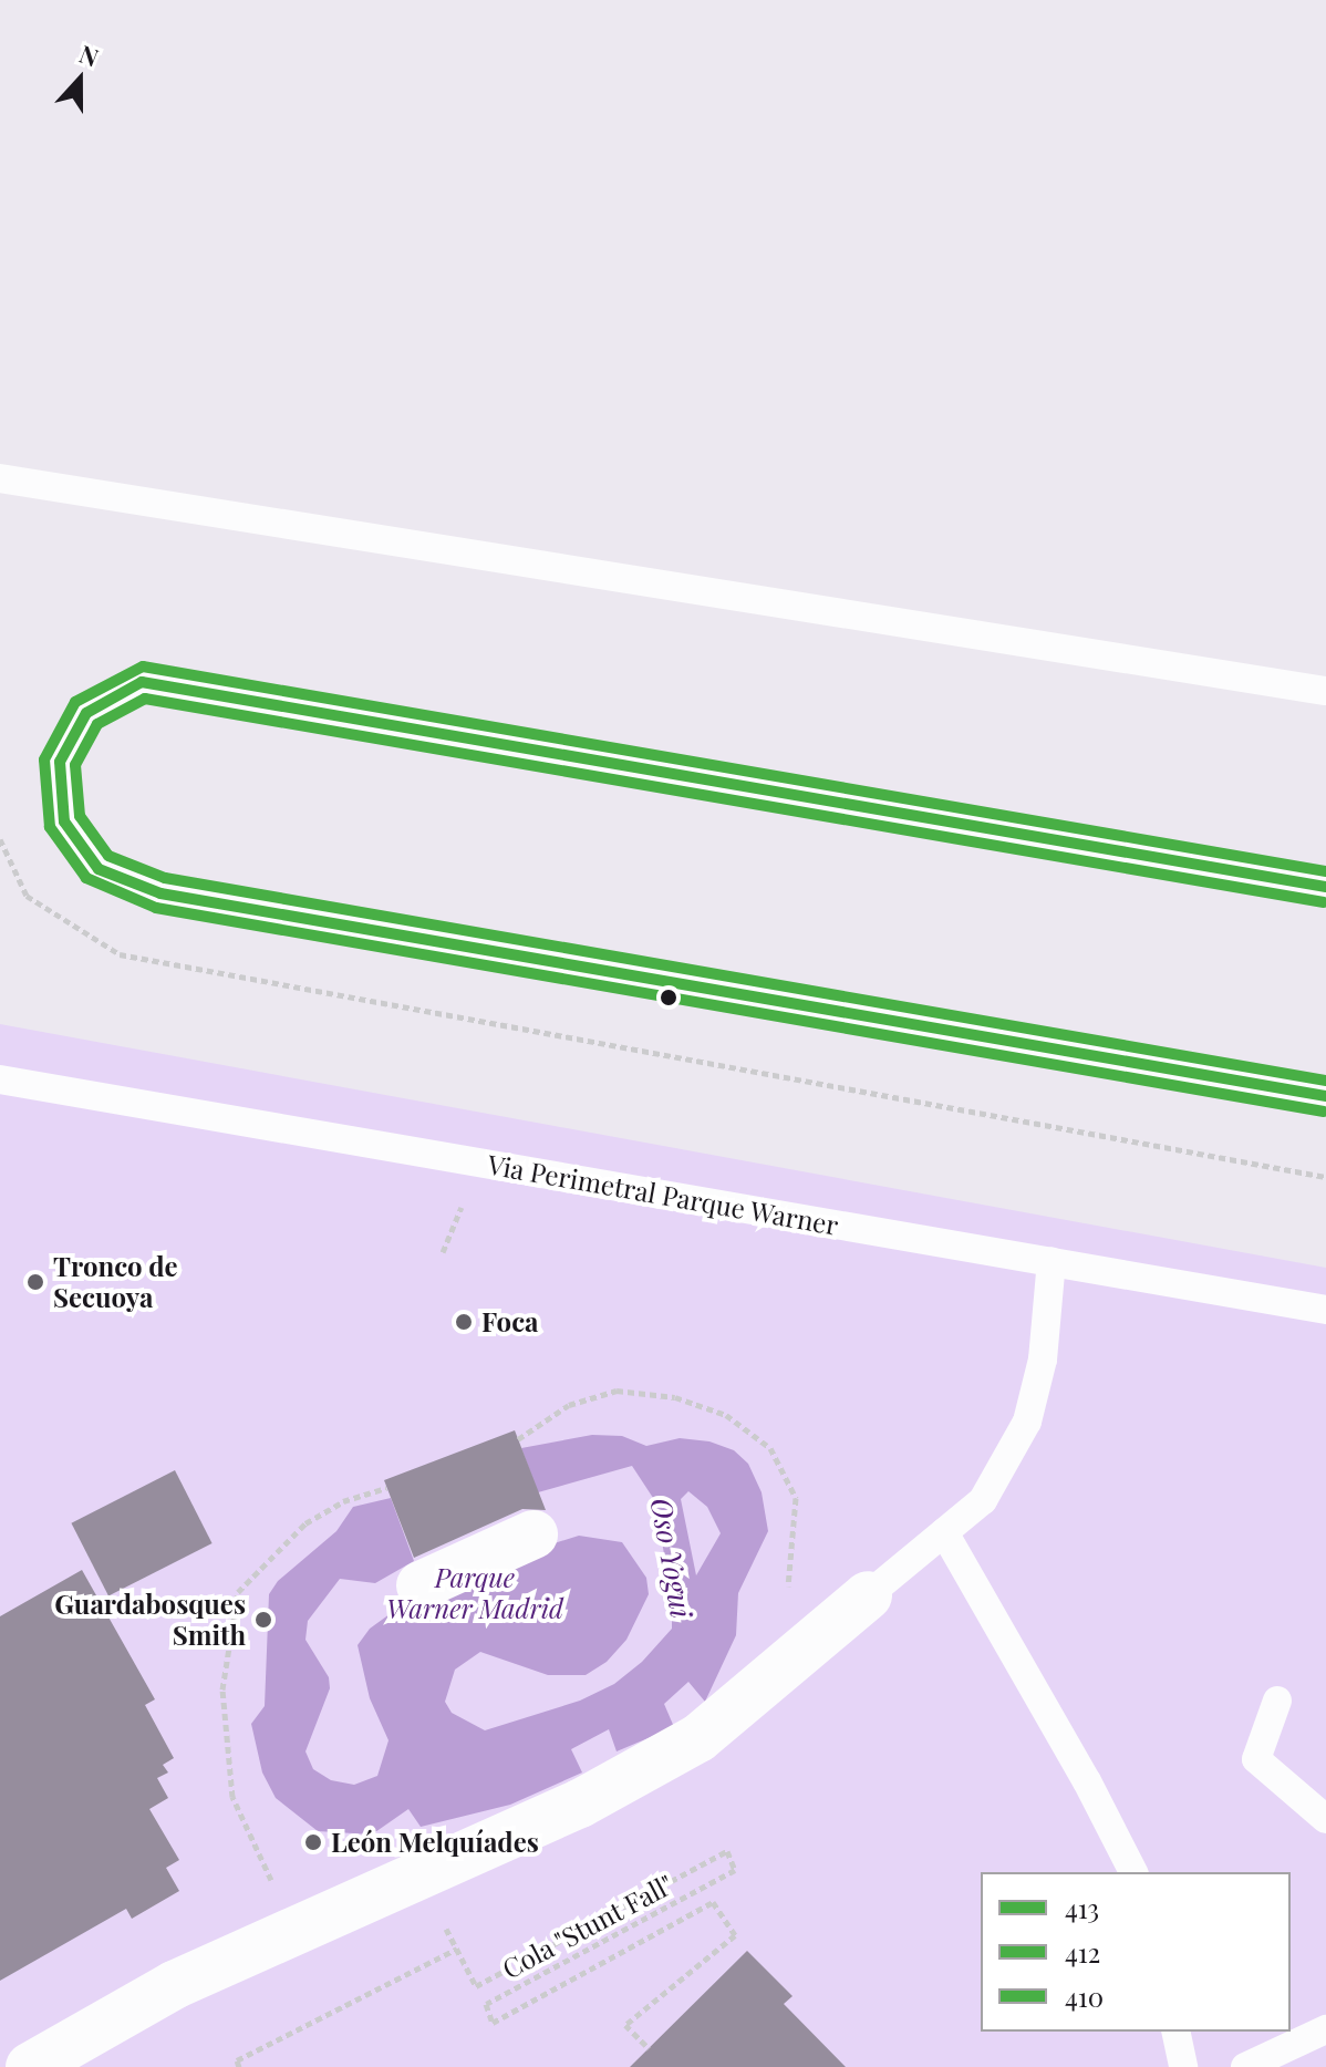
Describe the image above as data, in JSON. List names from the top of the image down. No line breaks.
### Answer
{"streets":{"lane":["Via Perimetral Parque Warner"],"path":["Cola \"Stunt Fall\""]},"water":["Oso Yogui"],"parks":["Parque Warner Madrid"],"places":["Tronco de Secuoya","Foca","Guardabosques Smith","León Melquíades"],"lines":["transit line 412","transit line 413","transit line 410"],"legend":["413","412","410"],"north":"top"}
